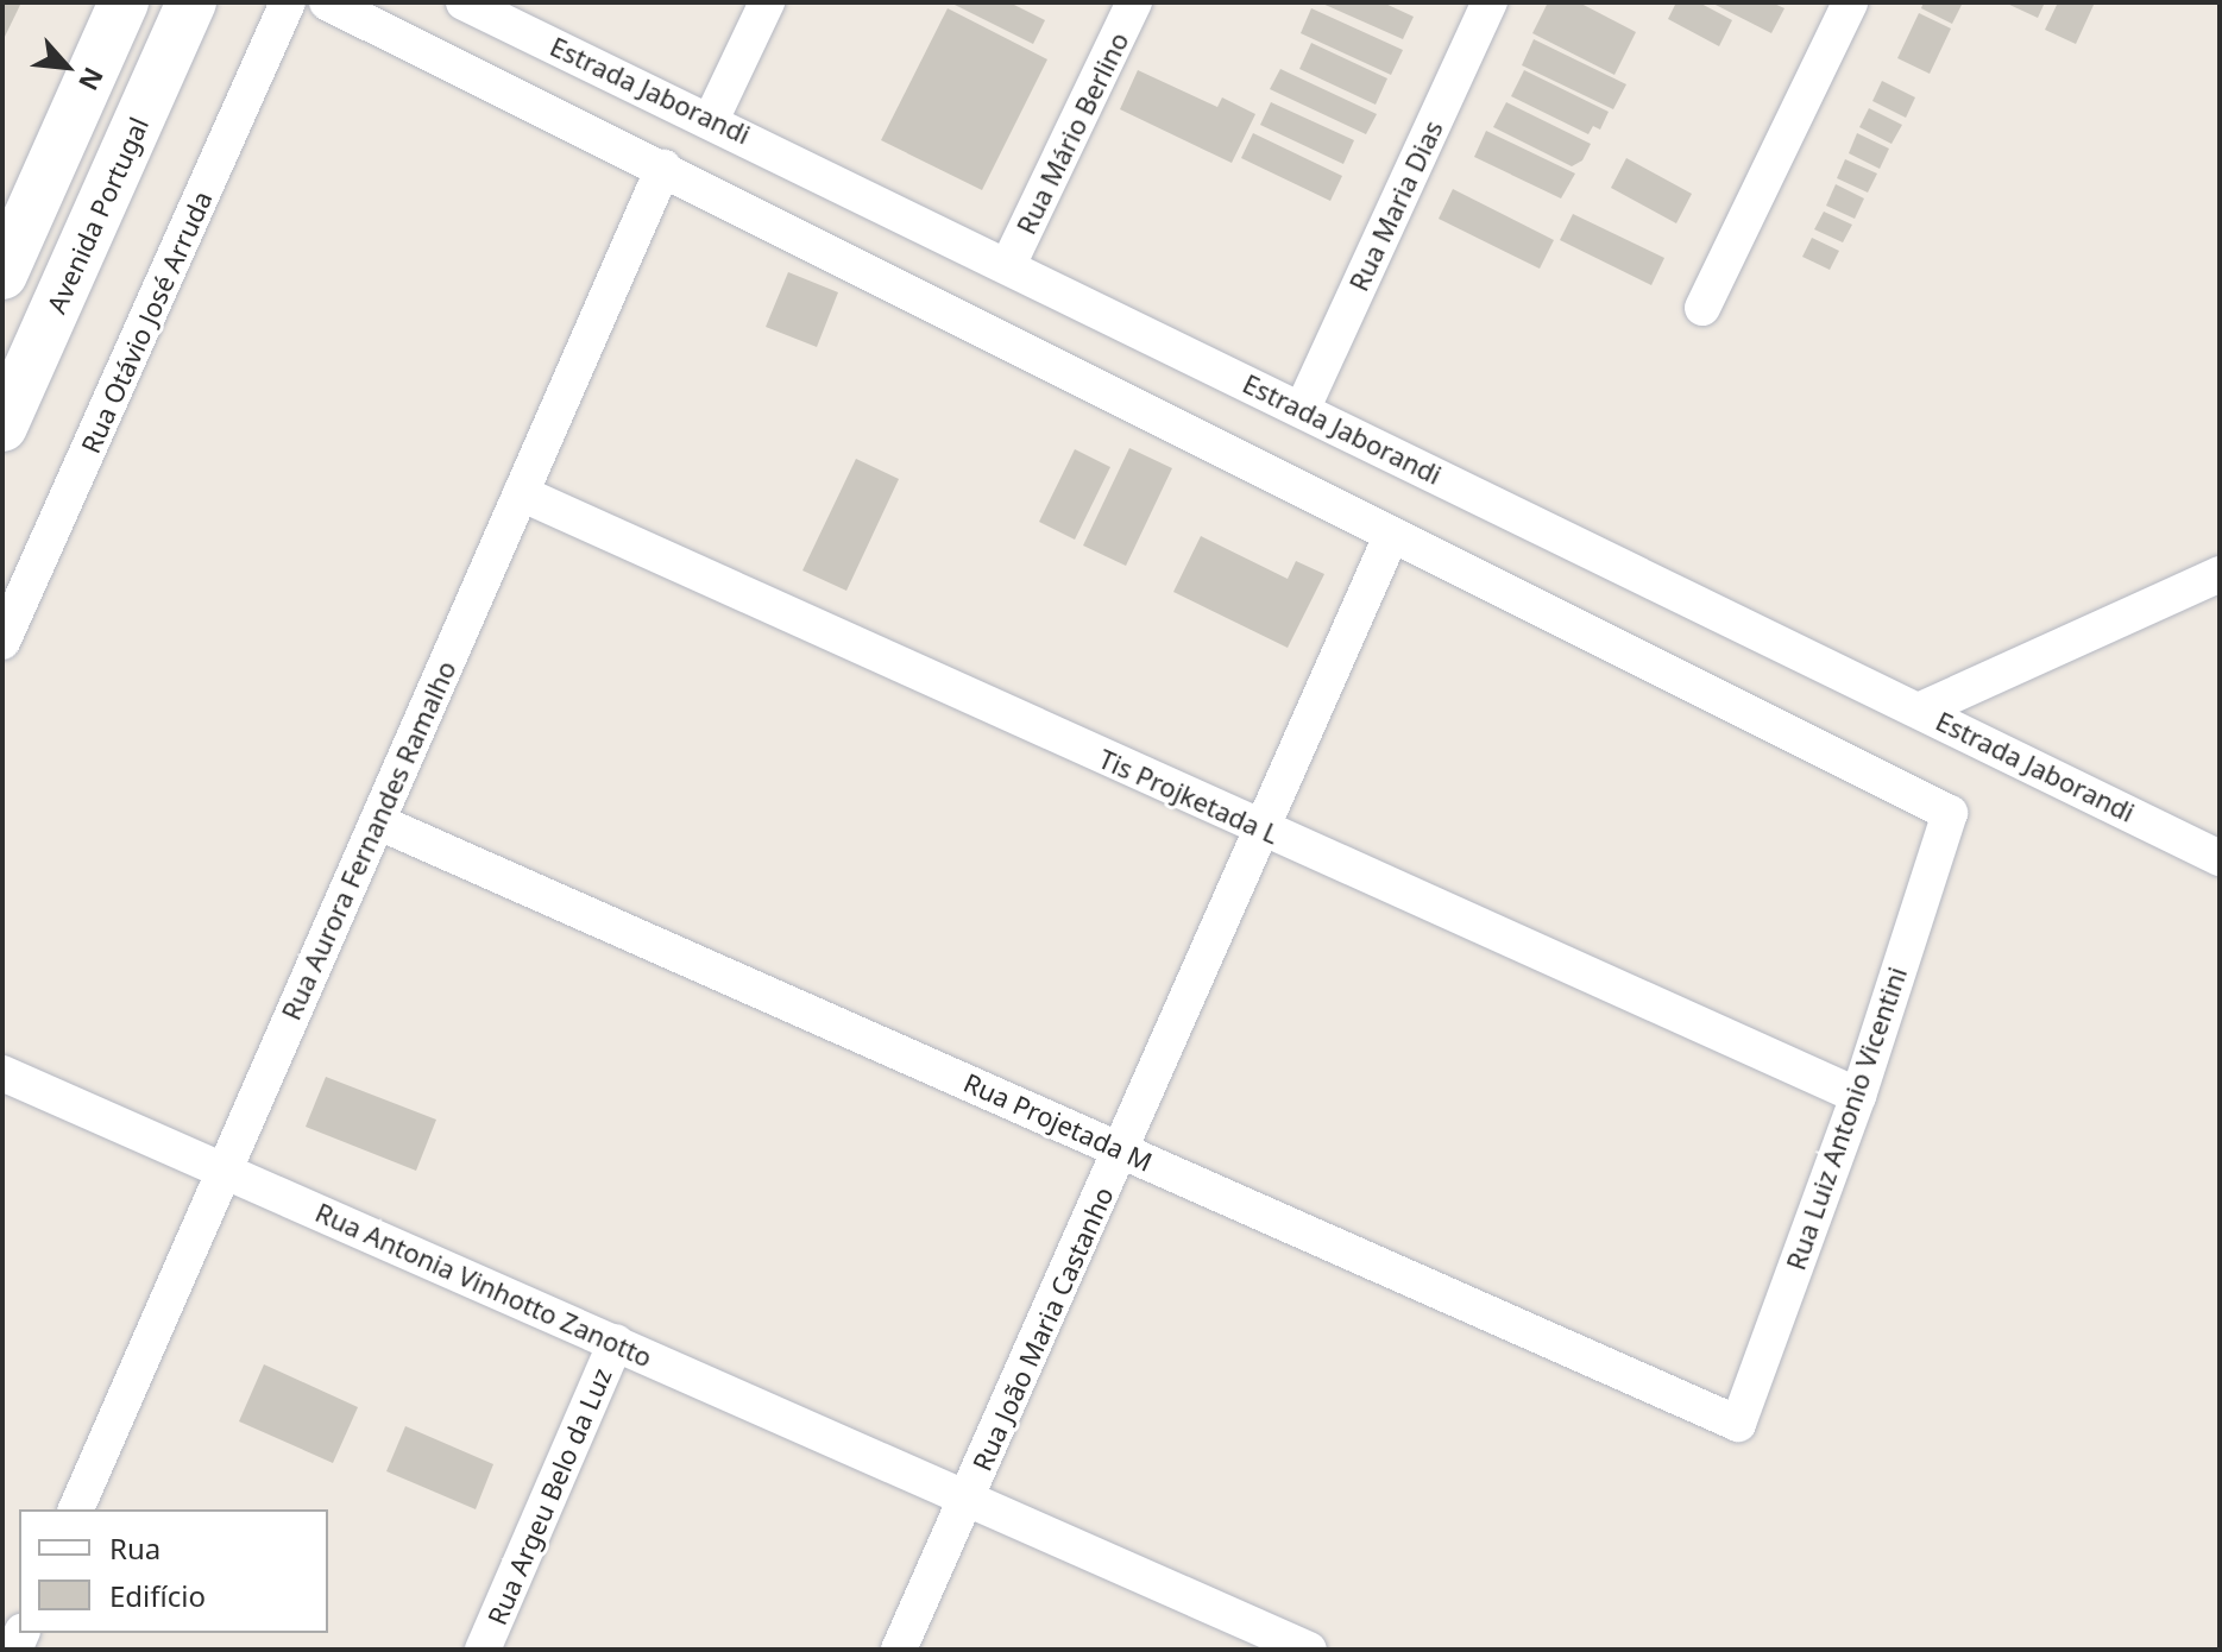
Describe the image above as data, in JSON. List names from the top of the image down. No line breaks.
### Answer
{"streets":{"main road":["Avenida Portugal"],"street":["Estrada Jaborandi","Rua Mário Berlino","Rua Maria Dias","Rua Otávio José Arruda","Tis Projketada L","Rua Aurora Fernandes Ramalho","Rua Luiz Antonio Vicentini","Rua Projetada M","Rua Antonia Vinhotto Zanotto","Rua João Maria Castanho","Rua Argeu Belo da Luz"]},"crossings":[["Estrada Jaborandi","Rua Mário Berlino"],["Estrada Jaborandi","Rua Maria Dias"],["Tis Projketada L","Rua Aurora Fernandes Ramalho"],["Tis Projketada L","Rua Luiz Antonio Vicentini"],["Tis Projketada L","Rua João Maria Castanho"],["Rua Aurora Fernandes Ramalho","Rua Projetada M"],["Rua Aurora Fernandes Ramalho","Rua Antonia Vinhotto Zanotto"],["Rua Luiz Antonio Vicentini","Rua Projetada M"],["Rua Luiz Antonio Vicentini","Rua João Maria Castanho"],["Rua Projetada M","Rua João Maria Castanho"],["Rua Antonia Vinhotto Zanotto","Rua João Maria Castanho"],["Rua Antonia Vinhotto Zanotto","Rua Argeu Belo da Luz"]],"legend":["Rua","Edifício"],"north":"bottom right"}
